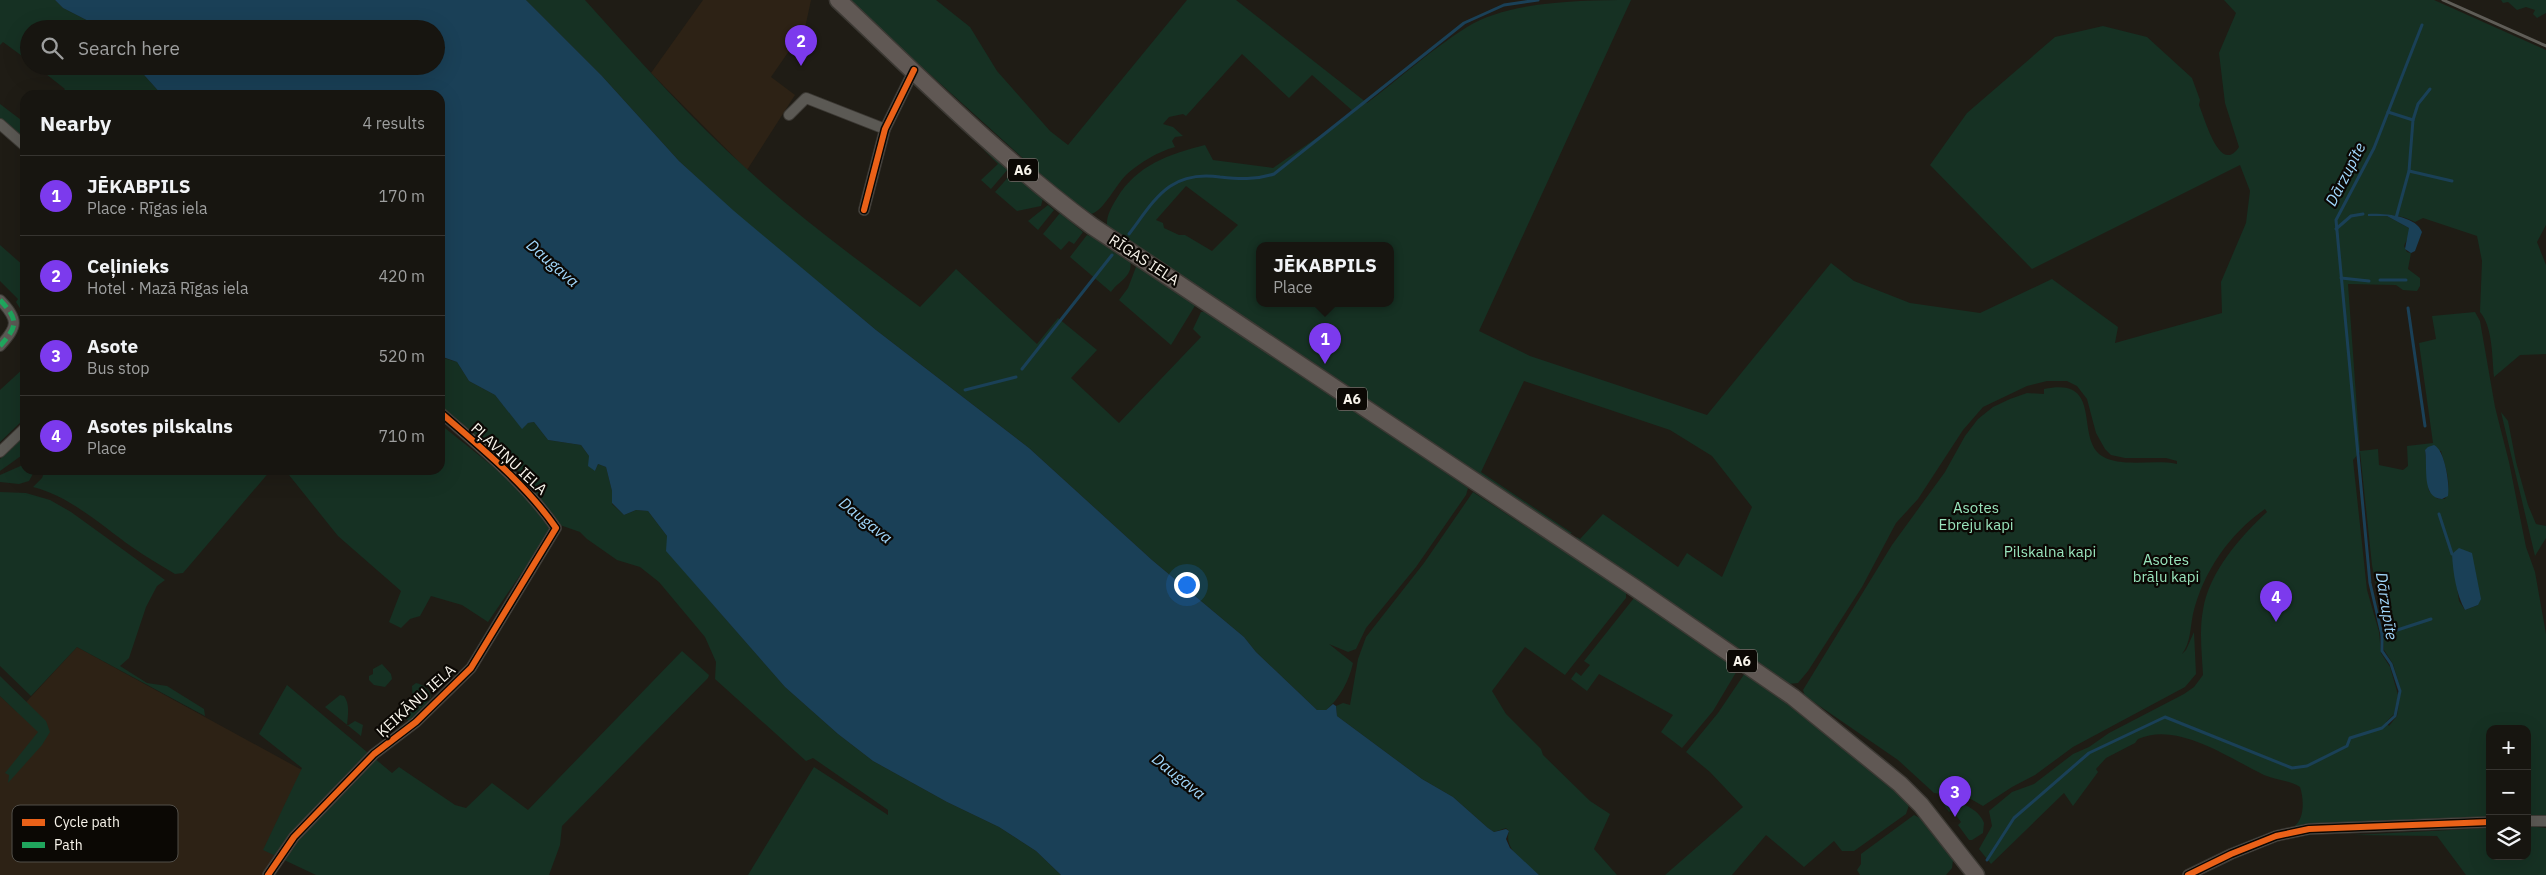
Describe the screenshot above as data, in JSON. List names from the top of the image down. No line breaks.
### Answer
{"streets":{"highway":["A6","RĪGAS IELA"],"street":["PĻAVIŅU IELA","ĶEIKĀNU IELA"]},"crossings":[["PĻAVIŅU IELA","ĶEIKĀNU IELA"]],"water":["Dārzupīte","Daugava"],"parks":["Asotes Ebreju kapi","Pilskalna kapi","Asotes brāļu kapi"],"legend":["Cycle path","Path"],"page":{"search":"Search here","pins":["2","1","4","3"],"heading":["Nearby","4 results"],"list":[{"mark":"1","name":"JĒKABPILS","note":"Place · Rīgas iela","value":"170 m"},{"mark":"2","name":"Ceļinieks","note":"Hotel · Mazā Rīgas iela","value":"420 m"},{"mark":"3","name":"Asote","note":"Bus stop","value":"520 m"},{"mark":"4","name":"Asotes pilskalns","note":"Place","value":"710 m"}],"popup":["JĒKABPILS","Place"],"map_buttons":["+","−"]}}
